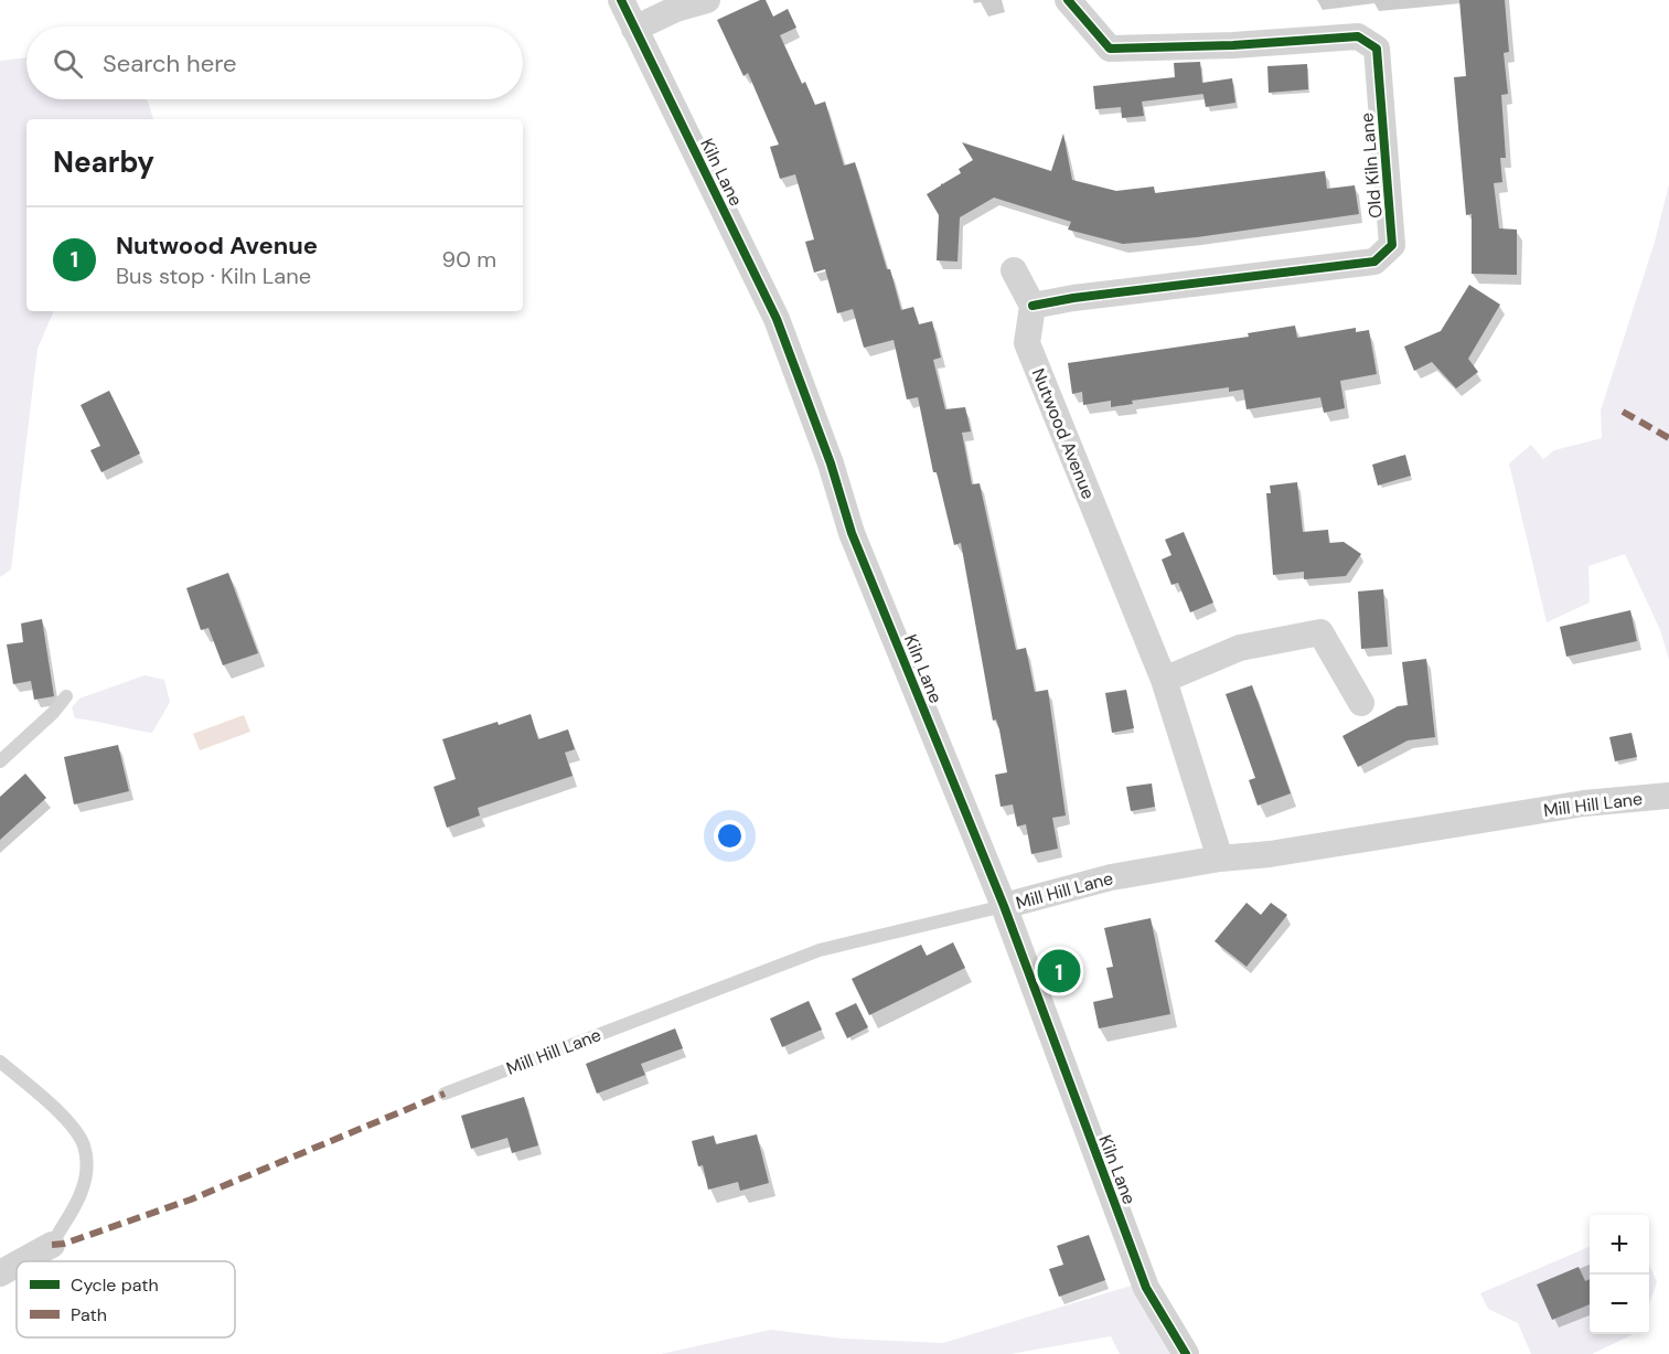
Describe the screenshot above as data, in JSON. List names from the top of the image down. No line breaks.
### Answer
{"streets":{"street":["Old Kiln Lane","Kiln Lane","Nutwood Avenue","Mill Hill Lane"]},"crossings":[["Old Kiln Lane","Nutwood Avenue"],["Kiln Lane","Mill Hill Lane"],["Nutwood Avenue","Mill Hill Lane"]],"legend":["Cycle path","Path"],"page":{"search":"Search here","heading":"Nearby","list":[{"mark":"1","name":"Nutwood Avenue","note":"Bus stop · Kiln Lane","value":"90 m"}],"pins":"1","map_buttons":["+","−"]}}
